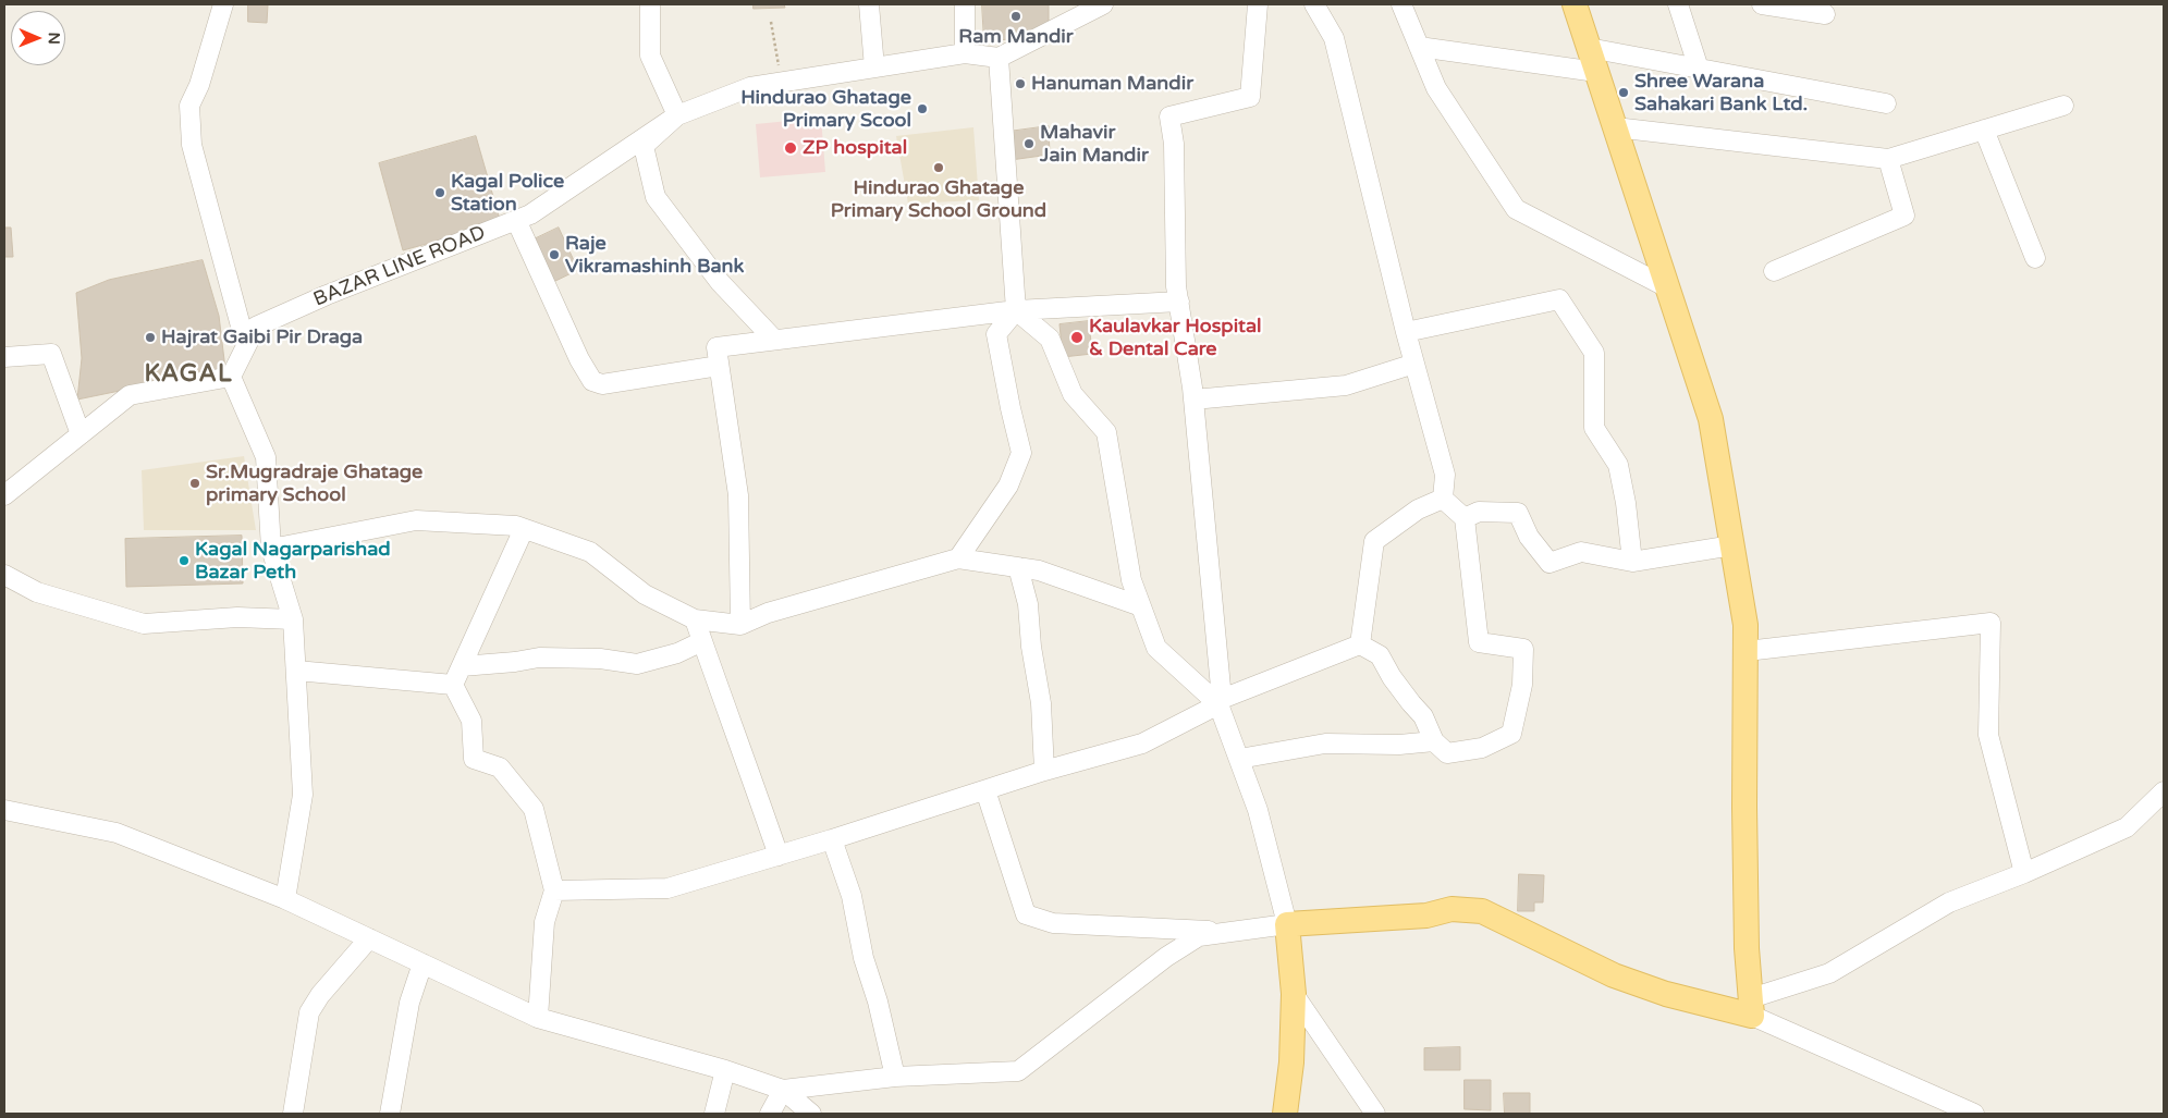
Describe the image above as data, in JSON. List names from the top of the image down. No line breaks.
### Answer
{"streets":{"street":["BAZAR LINE ROAD"]},"districts":["KAGAL"],"places":["Ram Mandir","Hanuman Mandir","Shree Warana Sahakari Bank Ltd.","Hindurao Ghatage Primary Scool","Mahavir Jain Mandir","ZP hospital","Hindurao Ghatage Primary School Ground","Kagal Police Station","Raje Vikramashinh Bank","Hajrat Gaibi Pir Draga","Kaulavkar Hospital & Dental Care","Sr.Mugradraje Ghatage primary School","Kagal Nagarparishad Bazar Peth"],"north":"right"}
